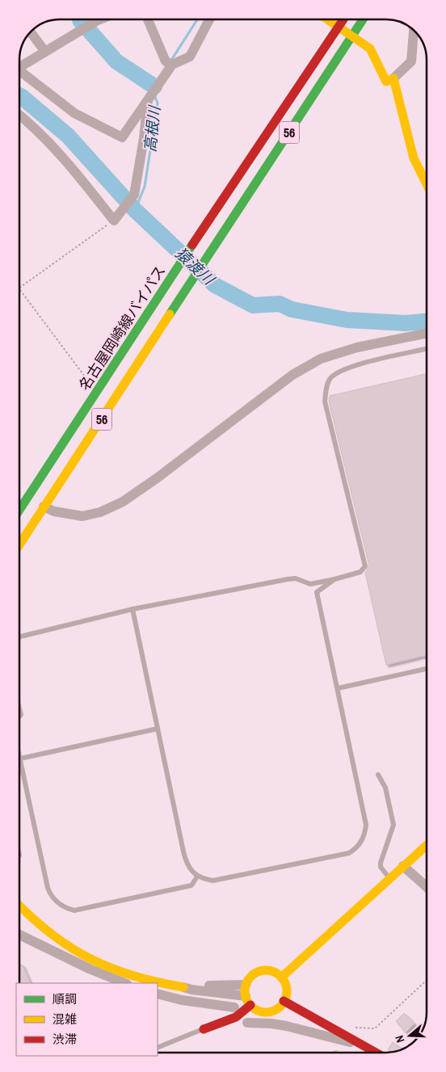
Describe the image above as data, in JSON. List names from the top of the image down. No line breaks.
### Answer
{"streets":{"main road":["56","名古屋岡崎線バイパス"]},"water":["高根川","猿渡川"],"legend":["順調","混雑","渋滞"],"north":"left"}
